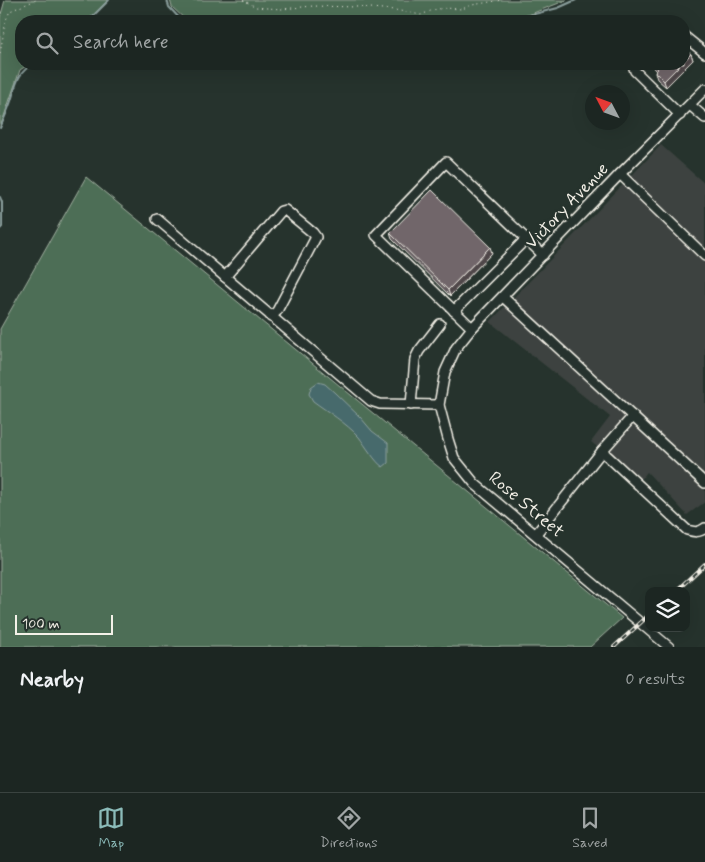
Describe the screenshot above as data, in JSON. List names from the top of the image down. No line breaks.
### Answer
{"streets":{"street":["Victory Avenue","Rose Street"]},"crossings":[["Victory Avenue","Rose Street"]],"scale_bar":"100 m","north":"top left","page":{"search":"Search here","scale":"100 m","heading":["Nearby","0 results"],"nav":["Map","Directions","Saved"]}}
